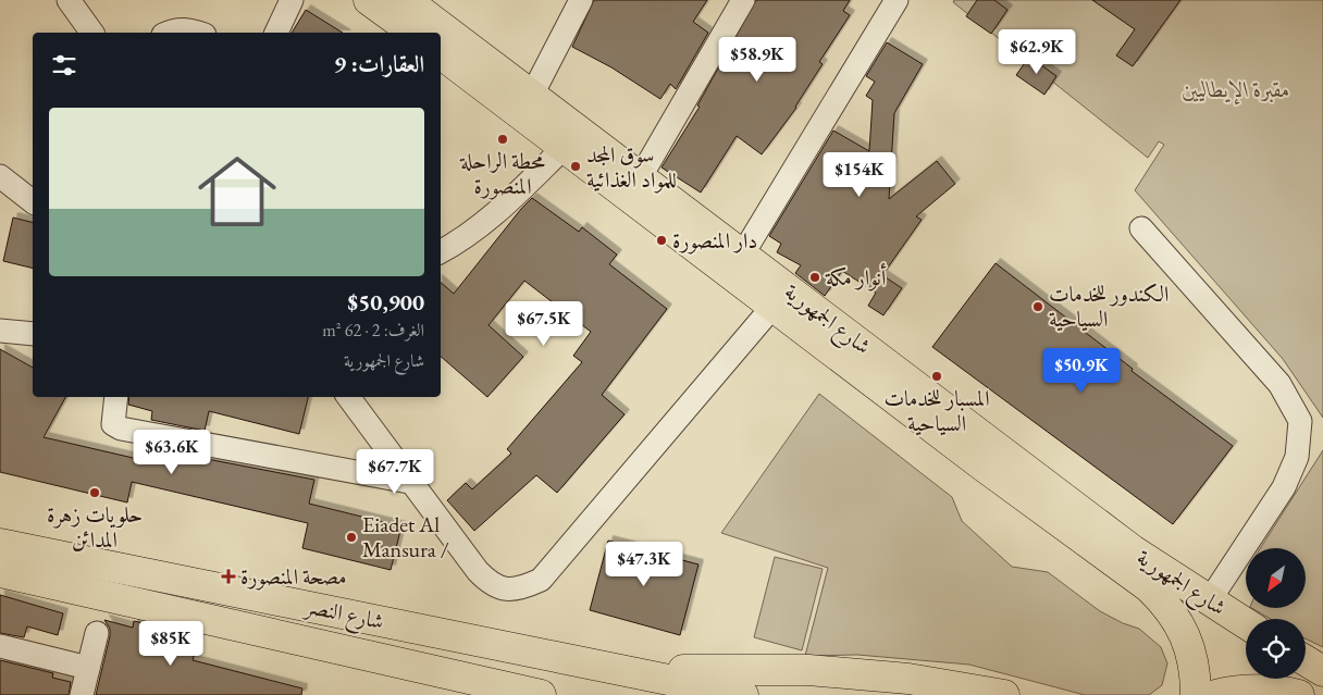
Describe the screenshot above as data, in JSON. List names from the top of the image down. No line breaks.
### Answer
{"streets":{"main road":["شارع الجمهورية","شارع النصر"]},"parks":["مقبرة الإيطاليين"],"places":{"other":["محطة الراحلة المنصورة","سوق المجد للمواد الغذائية","دار المنصورة","أنوار مكة","الكندور للخدمات السياحية","المسبار للخدمات السياحية","حلويات زهرة المدائن","Eiadet Al Mansura /"],"health":["مصحة المنصورة"]},"north":"bottom left","page":{"price":["$62.9K","$58.9K","$154K","$67.5K","$50.9K","$63.6K","$67.7K","$47.3K","$85K"],"heading":"العقارات: 9","list":[{"name":"$50,900","note":"الغرف: 2 · 62 m² · شارع الجمهورية"}]}}
